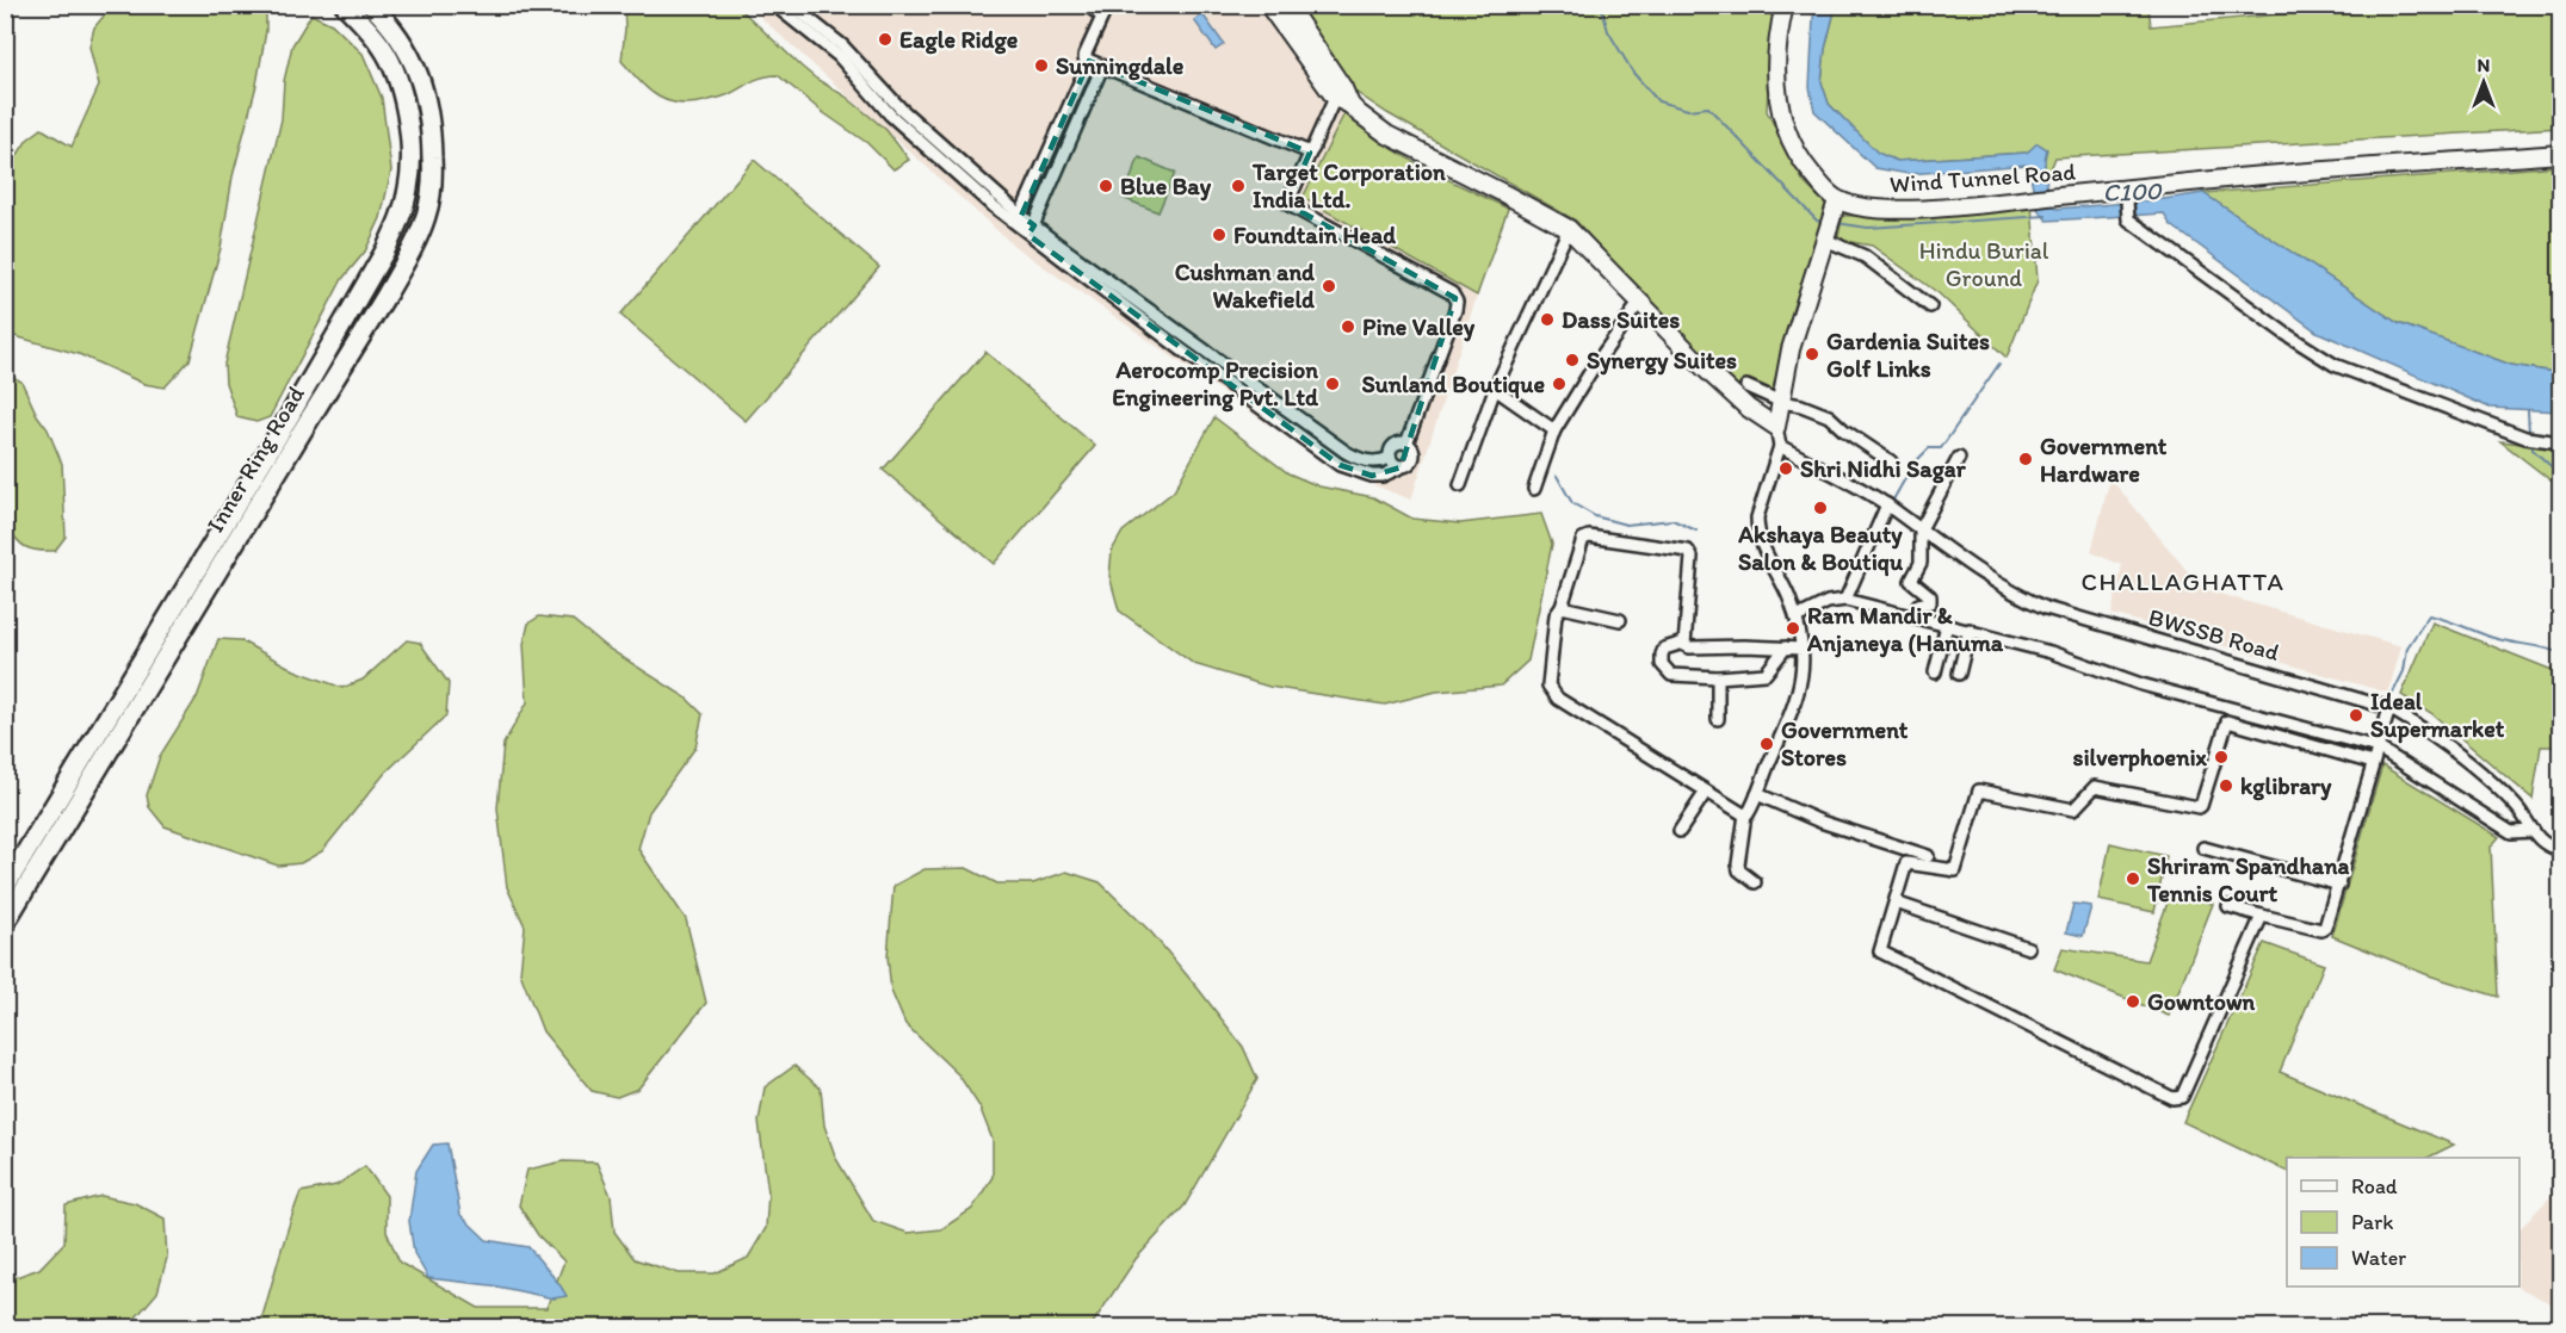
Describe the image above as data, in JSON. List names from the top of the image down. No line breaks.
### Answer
{"streets":{"main road":["Inner Ring Road"],"street":["Wind Tunnel Road","BWSSB Road"]},"districts":["CHALLAGHATTA"],"water":["C100"],"parks":["Hindu Burial Ground"],"places":["Eagle Ridge","Sunningdale","Blue Bay","Target Corporation India Ltd.","Foundtain Head","Cushman and Wakefield","Dass Suites","Pine Valley","Gardenia Suites Golf Links","Synergy Suites","Aerocomp Precision Engineering Pvt. Ltd","Sunland Boutique","Government Hardware","Shri Nidhi Sagar","Akshaya Beauty Salon & Boutiqu","Ram Mandir & Anjaneya (Hanuma","Ideal Supermarket","Government Stores","silverphoenix","kglibrary","Shriram Spandhana Tennis Court","Gowntown"],"legend":["Road","Park","Water"],"north":"top"}
